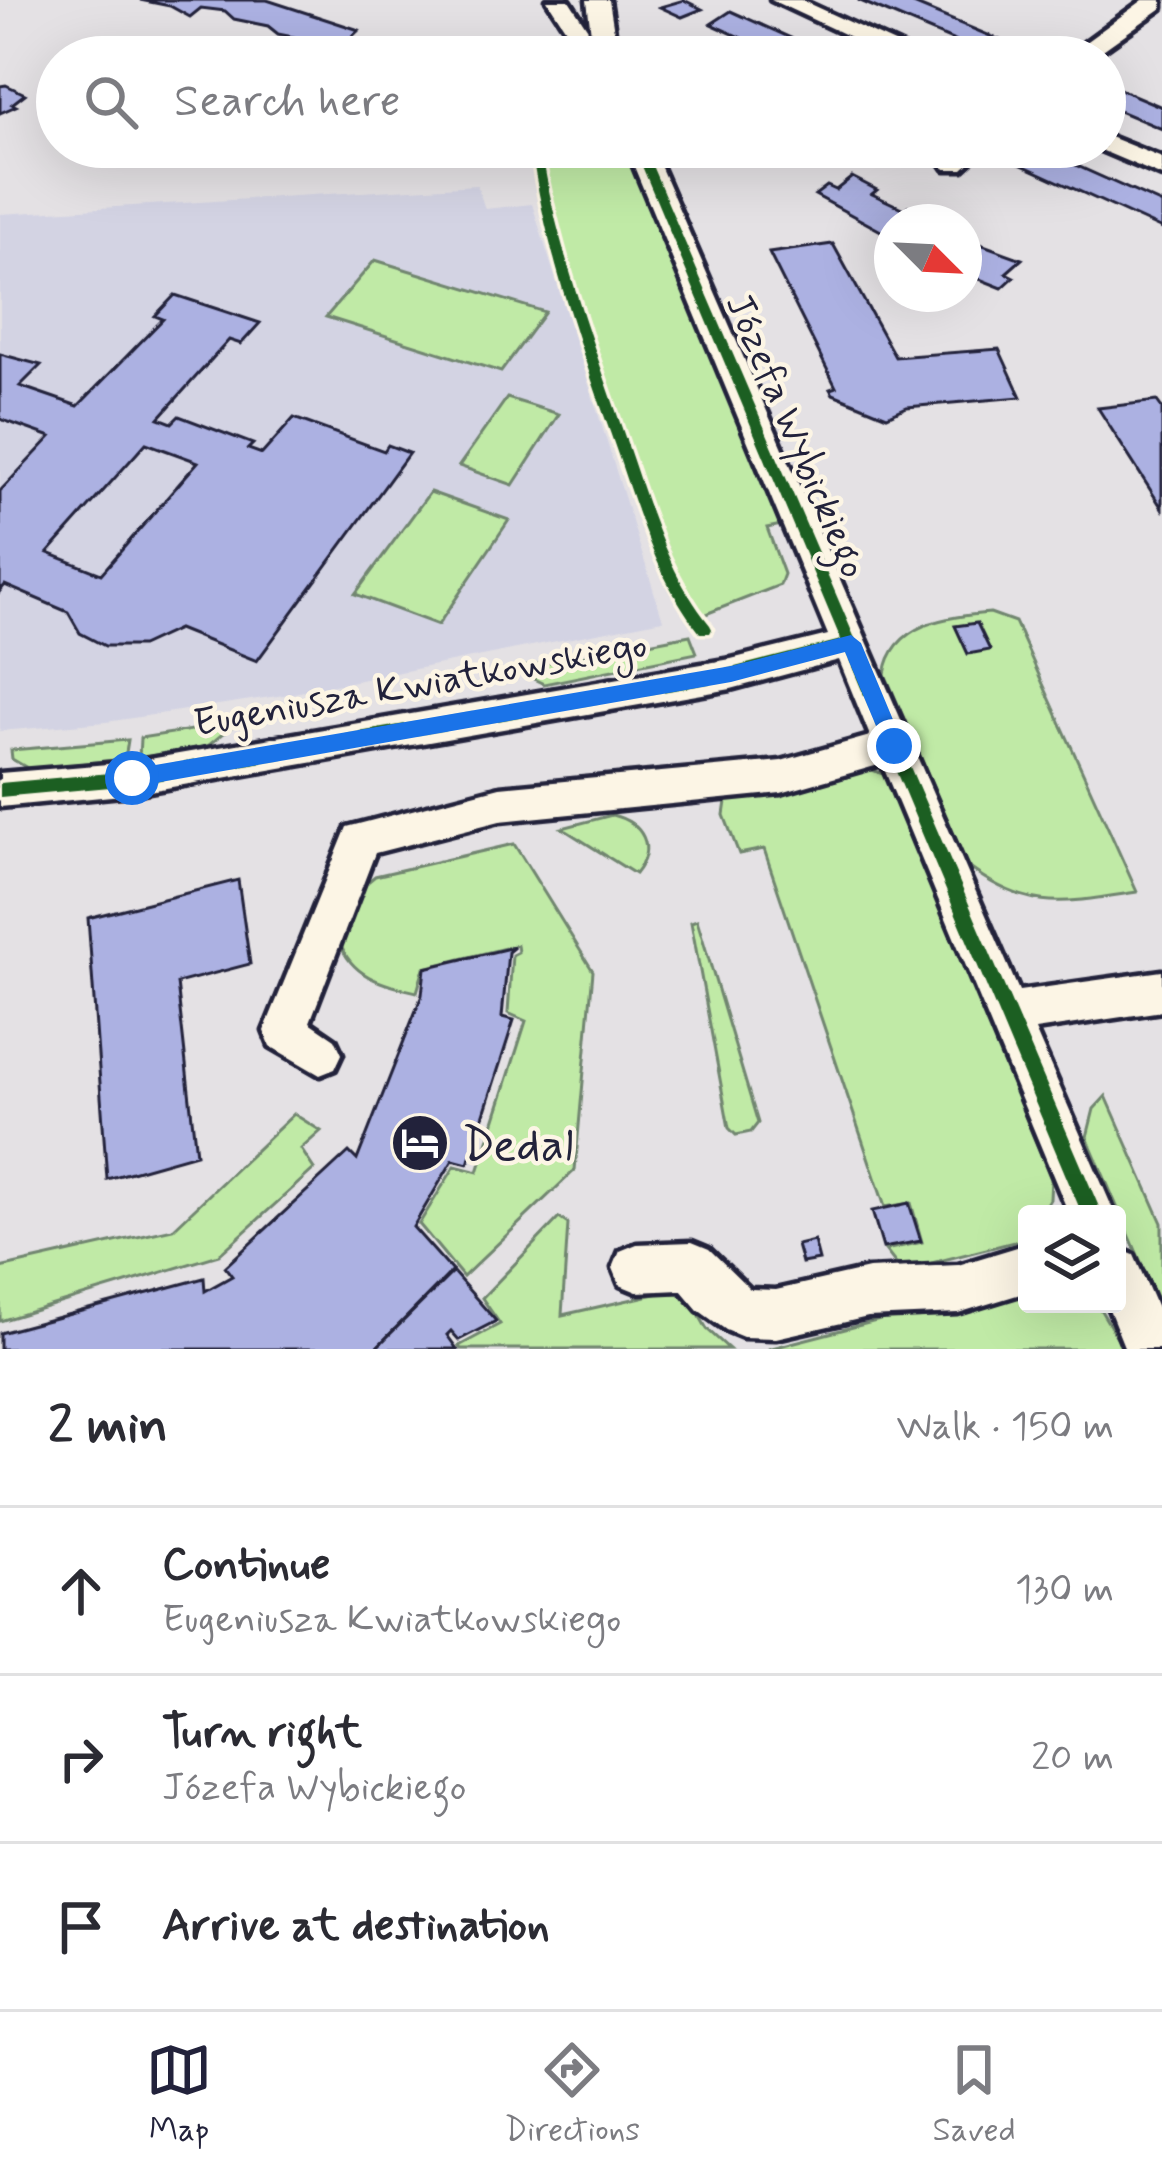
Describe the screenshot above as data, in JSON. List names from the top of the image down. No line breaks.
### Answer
{"streets":{"street":["Józefa Wybickiego","Eugeniusza Kwiatkowskiego"]},"crossings":[["Józefa Wybickiego","Eugeniusza Kwiatkowskiego"]],"places":{"hotel":["Dedal"]},"north":"bottom right","page":{"search":"Search here","heading":["2 min","Walk · 150 m"],"list":[["Continue","Eugeniusza Kwiatkowskiego","130 m"],["Turn right","Józefa Wybickiego","20 m"],"Arrive at destination"],"nav":["Map","Directions","Saved"]}}
